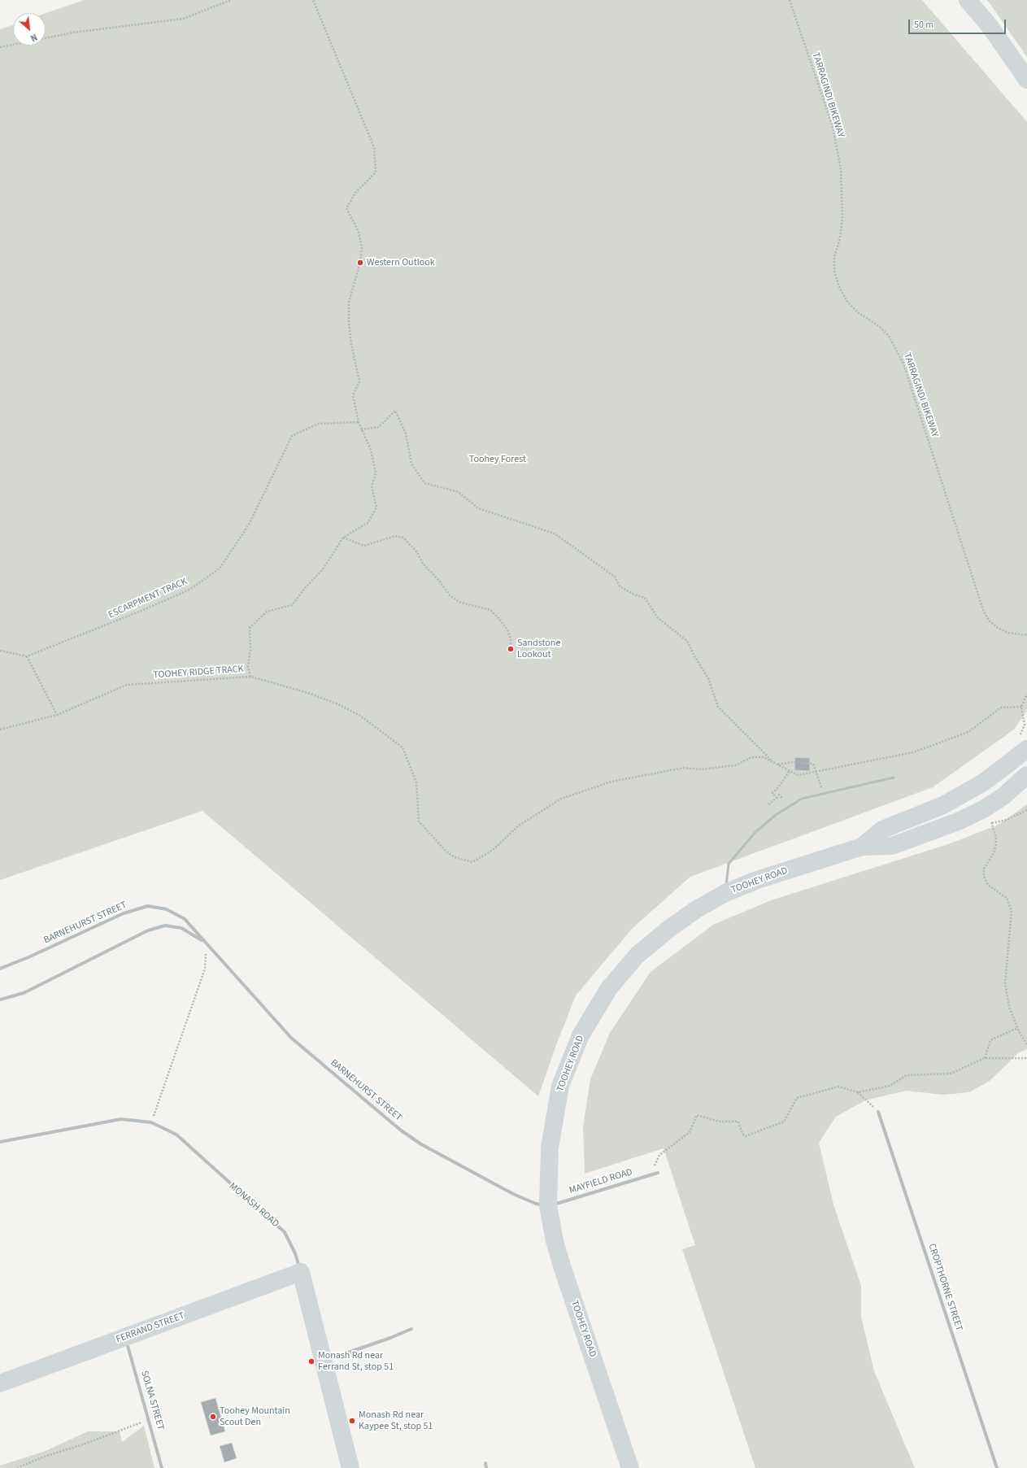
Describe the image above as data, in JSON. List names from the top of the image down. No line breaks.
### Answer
{"streets":{"main road":["TOOHEY ROAD","MONASH ROAD","FERRAND STREET"],"street":["BARNEHURST STREET","MAYFIELD ROAD","CROPTHORNE STREET","SOLNA STREET"],"path":["TARRAGINDI BIKEWAY","ESCARPMENT TRACK","TOOHEY RIDGE TRACK"]},"crossings":[["TOOHEY ROAD","BARNEHURST STREET"],["TOOHEY ROAD","MAYFIELD ROAD"],["BARNEHURST STREET","MAYFIELD ROAD"],["MONASH ROAD","FERRAND STREET"],["FERRAND STREET","SOLNA STREET"]],"parks":["Toohey Forest"],"places":["Western Outlook","Sandstone Lookout","Monash Rd near Ferrand St, stop 51","Toohey Mountain Scout Den","Monash Rd near Kaypee St, stop 51"],"scale_bar":"50 m","north":"bottom right"}
